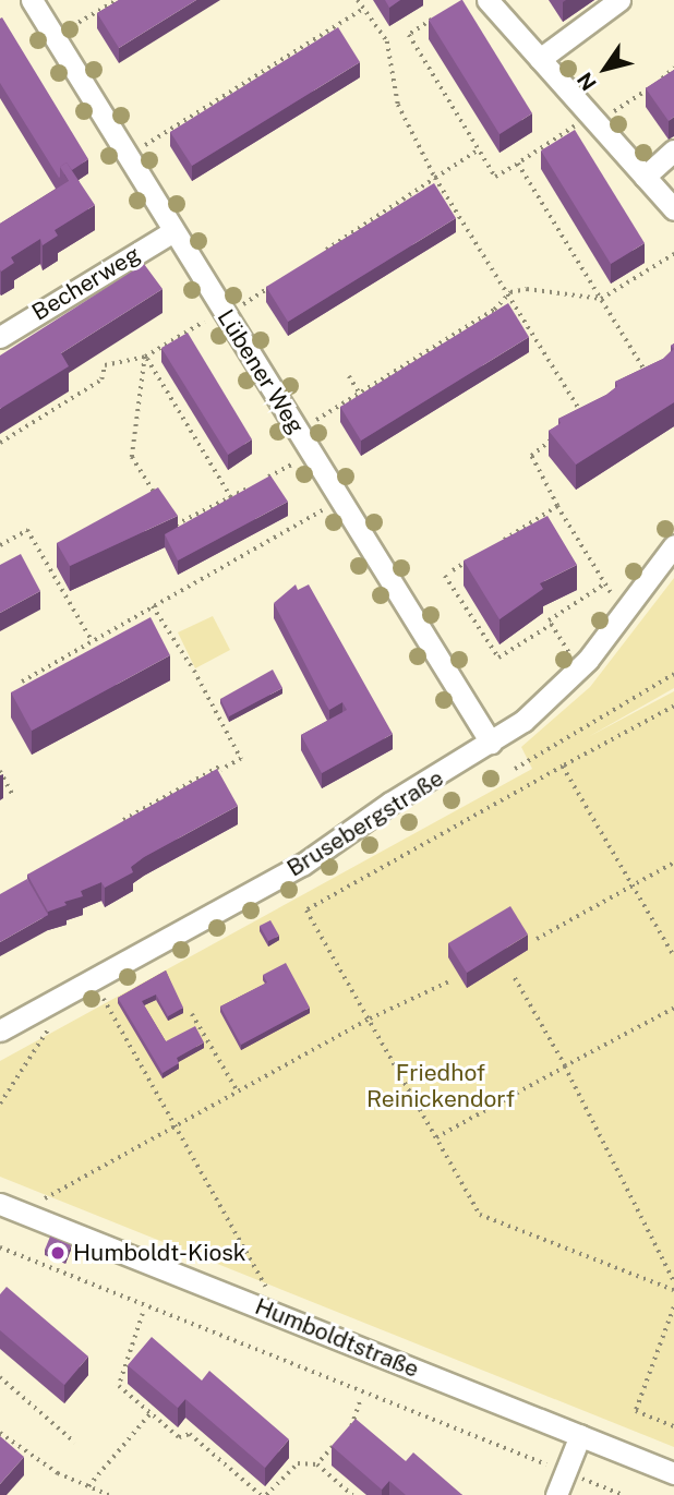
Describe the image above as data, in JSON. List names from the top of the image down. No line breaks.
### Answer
{"streets":{"street":["Becherweg","Lübener Weg","Brusebergstraße","Humboldtstraße"]},"crossings":[["Becherweg","Lübener Weg"],["Lübener Weg","Brusebergstraße"]],"parks":["Friedhof Reinickendorf"],"places":["Humboldt-Kiosk"],"north":"bottom left"}
